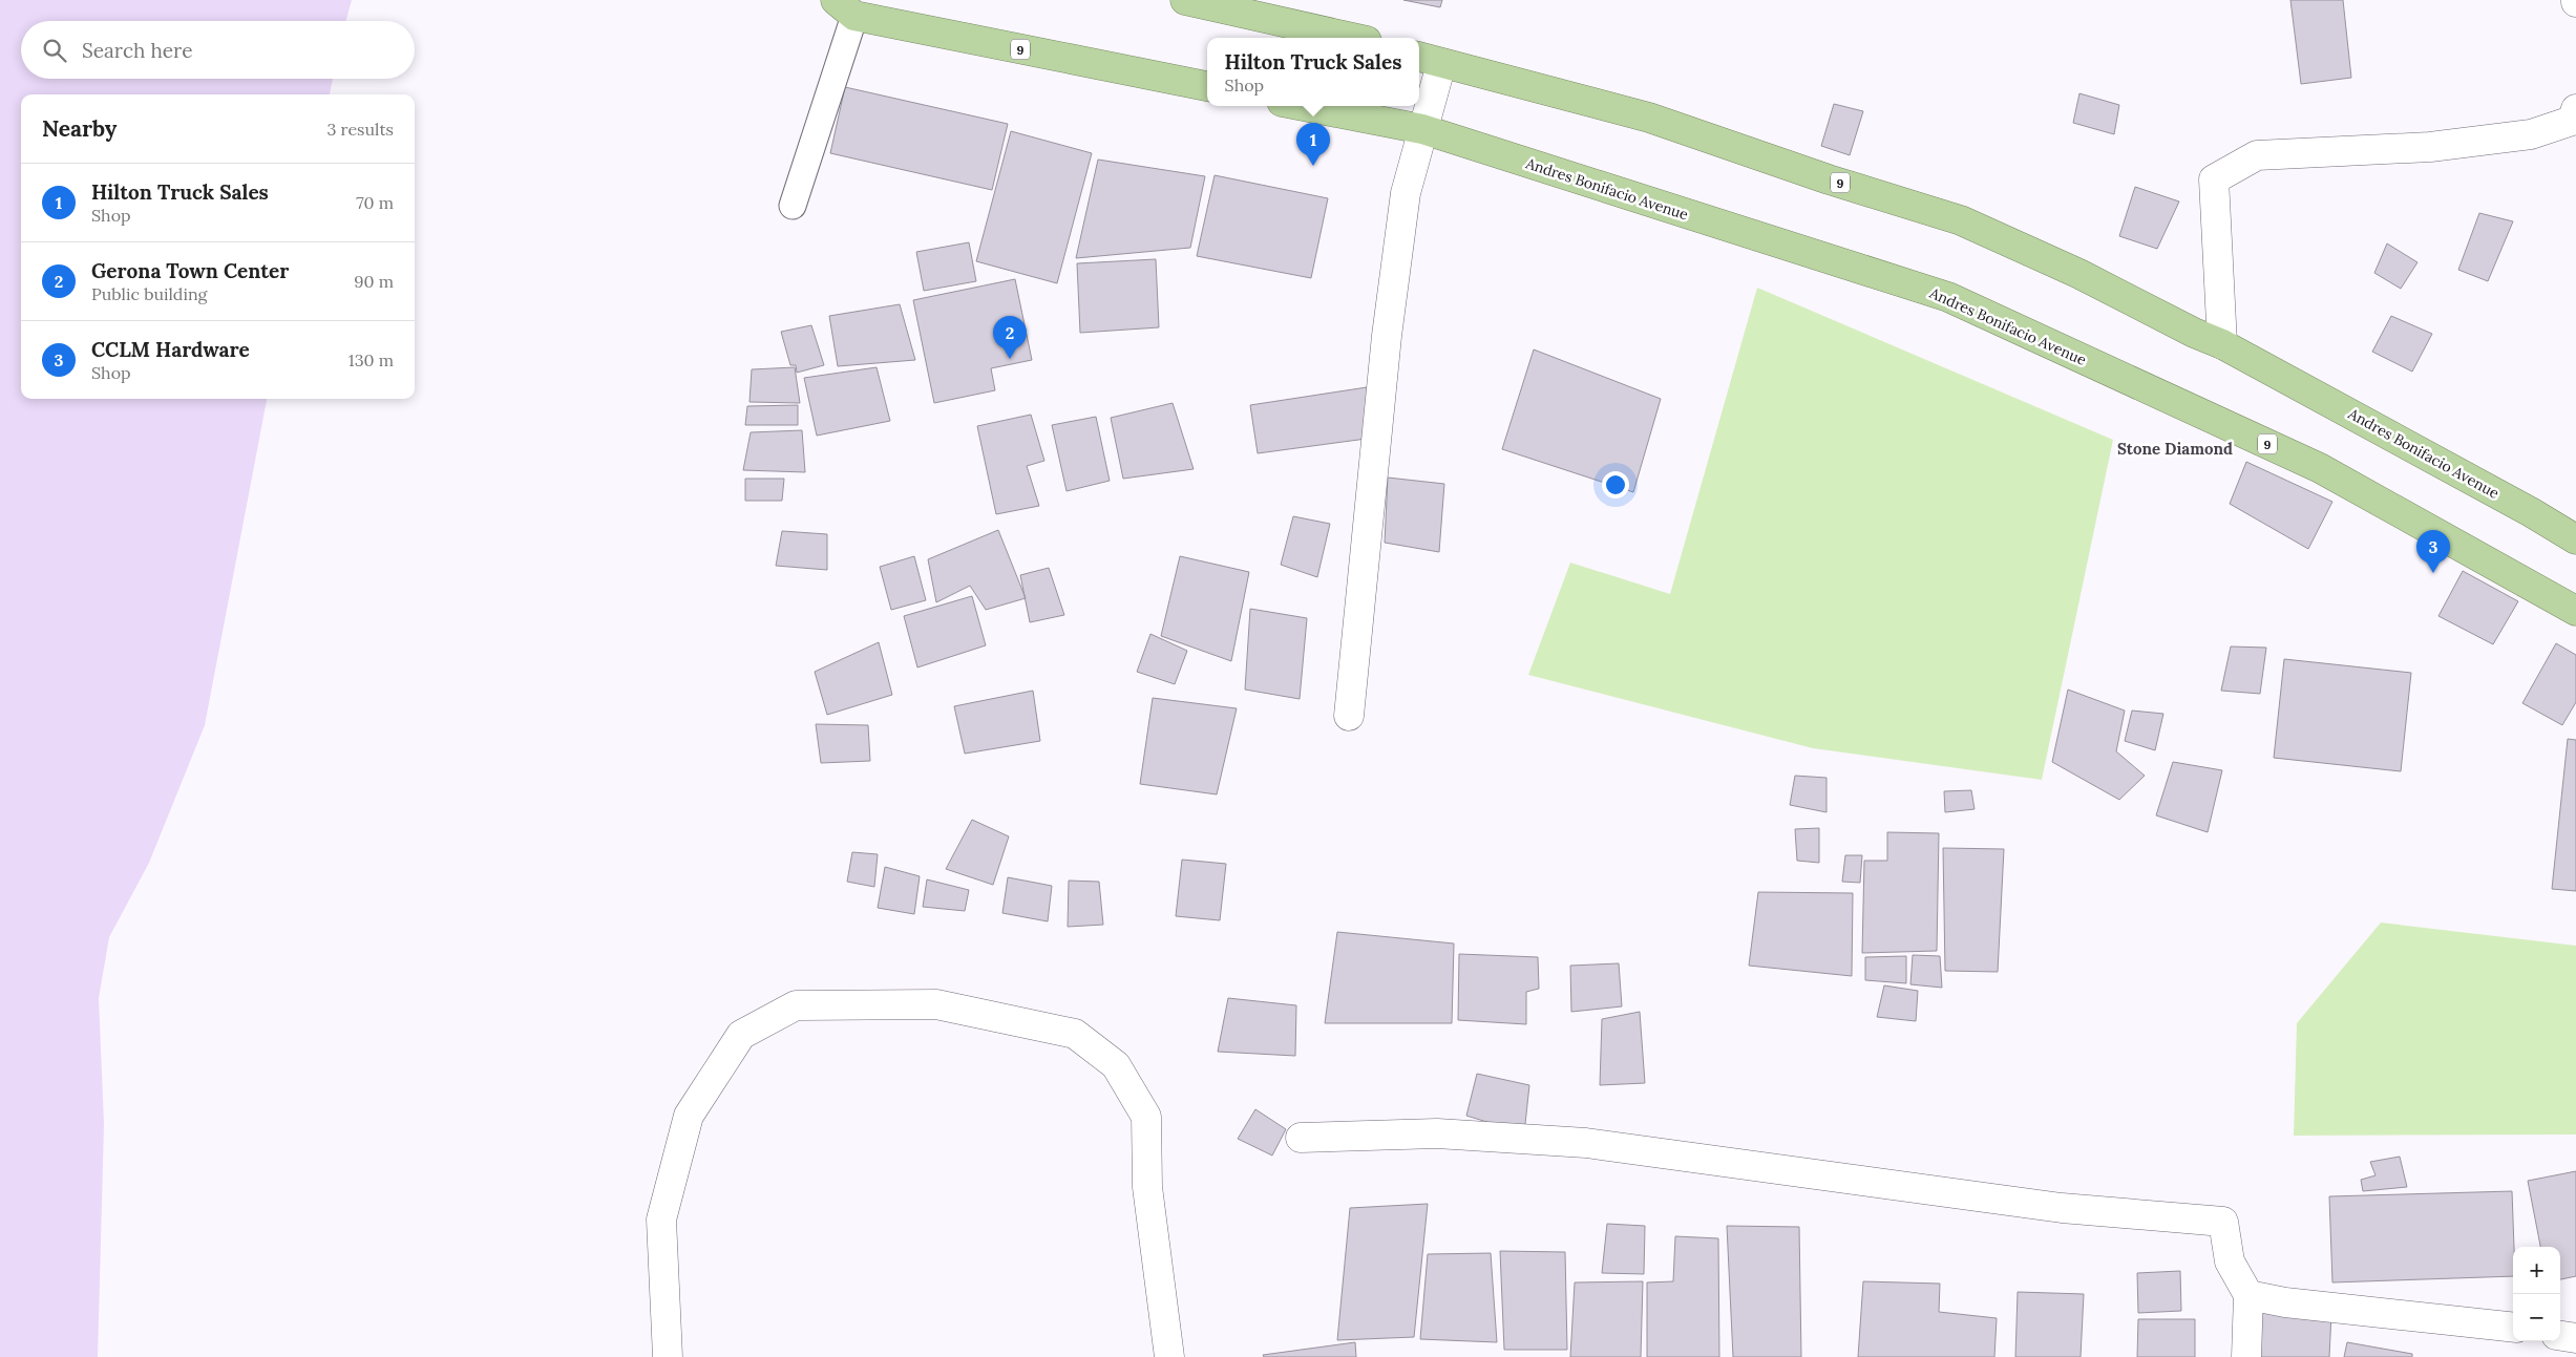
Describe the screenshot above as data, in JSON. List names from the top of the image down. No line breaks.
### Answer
{"streets":{"highway":["9","Andres Bonifacio Avenue"]},"districts":["Stone Diamond"],"page":{"search":"Search here","popup":["Hilton Truck Sales","Shop"],"heading":["Nearby","3 results"],"pins":["1","2","3"],"list":[{"mark":"1","name":"Hilton Truck Sales","note":"Shop","value":"70 m"},{"mark":"2","name":"Gerona Town Center","note":"Public building","value":"90 m"},{"mark":"3","name":"CCLM Hardware","note":"Shop","value":"130 m"}],"map_buttons":["+","−"]}}
